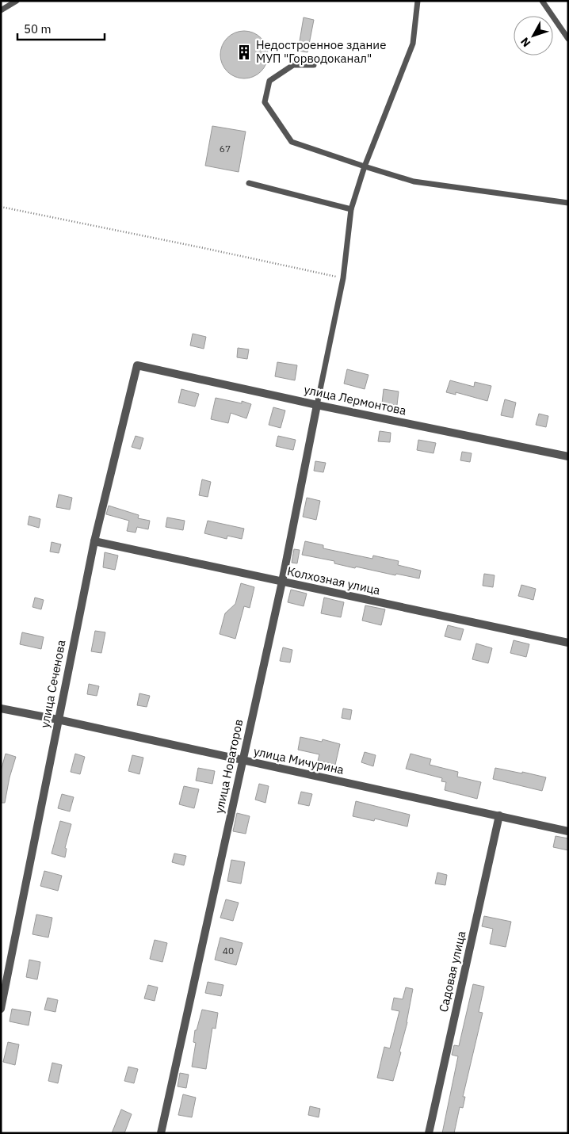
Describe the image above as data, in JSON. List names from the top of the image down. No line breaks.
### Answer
{"streets":{"street":["улица Лермонтова","Колхозная улица","улица Сеченова","улица Мичурина","улица Новаторов","Садовая улица"]},"crossings":[["улица Лермонтова","улица Сеченова"],["улица Лермонтова","улица Новаторов"],["Колхозная улица","улица Сеченова"],["Колхозная улица","улица Новаторов"],["улица Сеченова","улица Мичурина"],["улица Мичурина","улица Новаторов"],["улица Мичурина","Садовая улица"]],"places":{"building":["Недостроенное здание МУП \"Горводоканал\""]},"house_numbers":["67","40"],"scale_bar":"50 m","north":"bottom left"}
